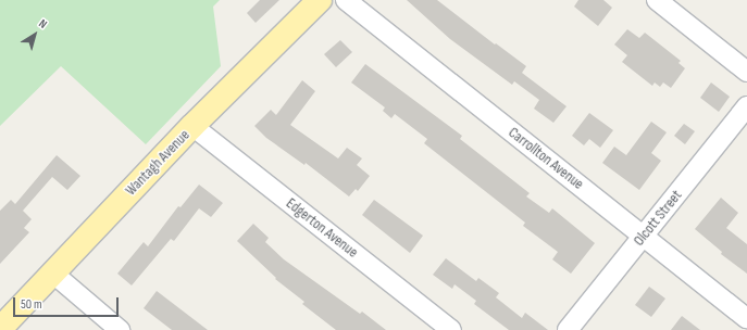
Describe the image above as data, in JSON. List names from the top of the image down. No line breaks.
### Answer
{"streets":{"main road":["Wantagh Avenue"],"street":["Carrollton Avenue","Olcott Street","Edgerton Avenue"]},"crossings":[["Carrollton Avenue","Olcott Street"],["Wantagh Avenue","Edgerton Avenue"]],"scale_bar":"50 m","north":"top right"}
